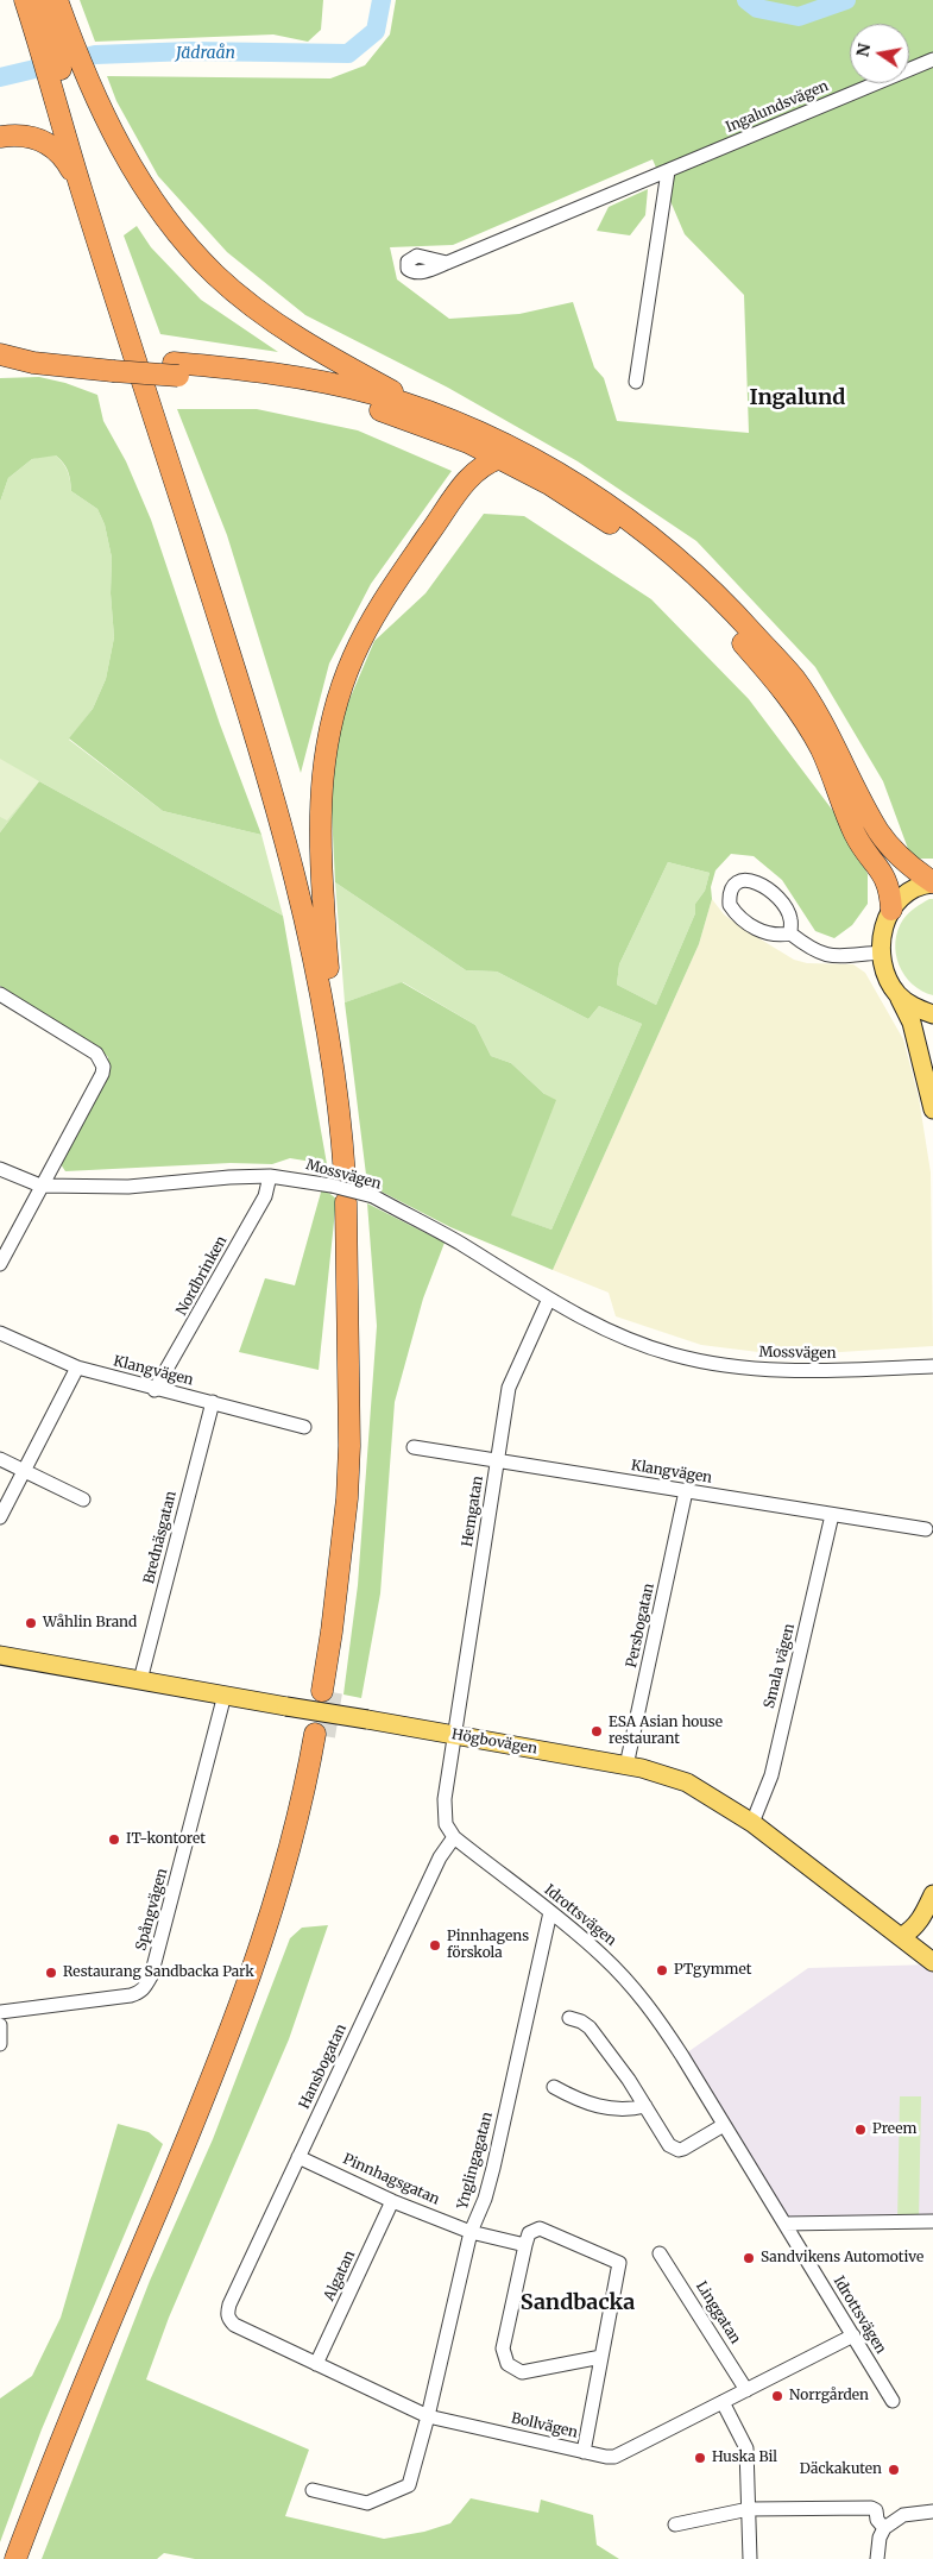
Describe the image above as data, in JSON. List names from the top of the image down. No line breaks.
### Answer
{"streets":{"main road":["Högbovägen"],"street":["Ingalundsvägen","Mossvägen","Nordbrinken","Klangvägen","Hemgatan","Brednäsgatan","Persbogatan","Smala vägen","Spångvägen","Idrottsvägen","Hansbogatan","Ynglingagatan","Pinnhagsgatan","Algatan","Linggatan","Bollvägen"]},"crossings":[["Mossvägen","Nordbrinken"],["Mossvägen","Hemgatan"],["Nordbrinken","Klangvägen"],["Klangvägen","Hemgatan"],["Klangvägen","Brednäsgatan"],["Klangvägen","Persbogatan"],["Klangvägen","Smala vägen"],["Hemgatan","Högbovägen"],["Brednäsgatan","Högbovägen"],["Persbogatan","Högbovägen"],["Smala vägen","Högbovägen"],["Högbovägen","Spångvägen"],["Idrottsvägen","Hansbogatan"],["Idrottsvägen","Ynglingagatan"],["Idrottsvägen","Bollvägen"],["Hansbogatan","Pinnhagsgatan"],["Hansbogatan","Bollvägen"],["Ynglingagatan","Pinnhagsgatan"],["Ynglingagatan","Bollvägen"],["Pinnhagsgatan","Algatan"],["Algatan","Bollvägen"],["Linggatan","Bollvägen"]],"districts":["Ingalund","Sandbacka"],"water":["Jädraån"],"places":["Wåhlin Brand","ESA Asian house restaurant","IT-kontoret","Pinnhagens förskola","PTgymmet","Restaurang Sandbacka Park","Preem","Sandvikens Automotive","Norrgården","Huska Bil","Däckakuten"],"north":"left"}
